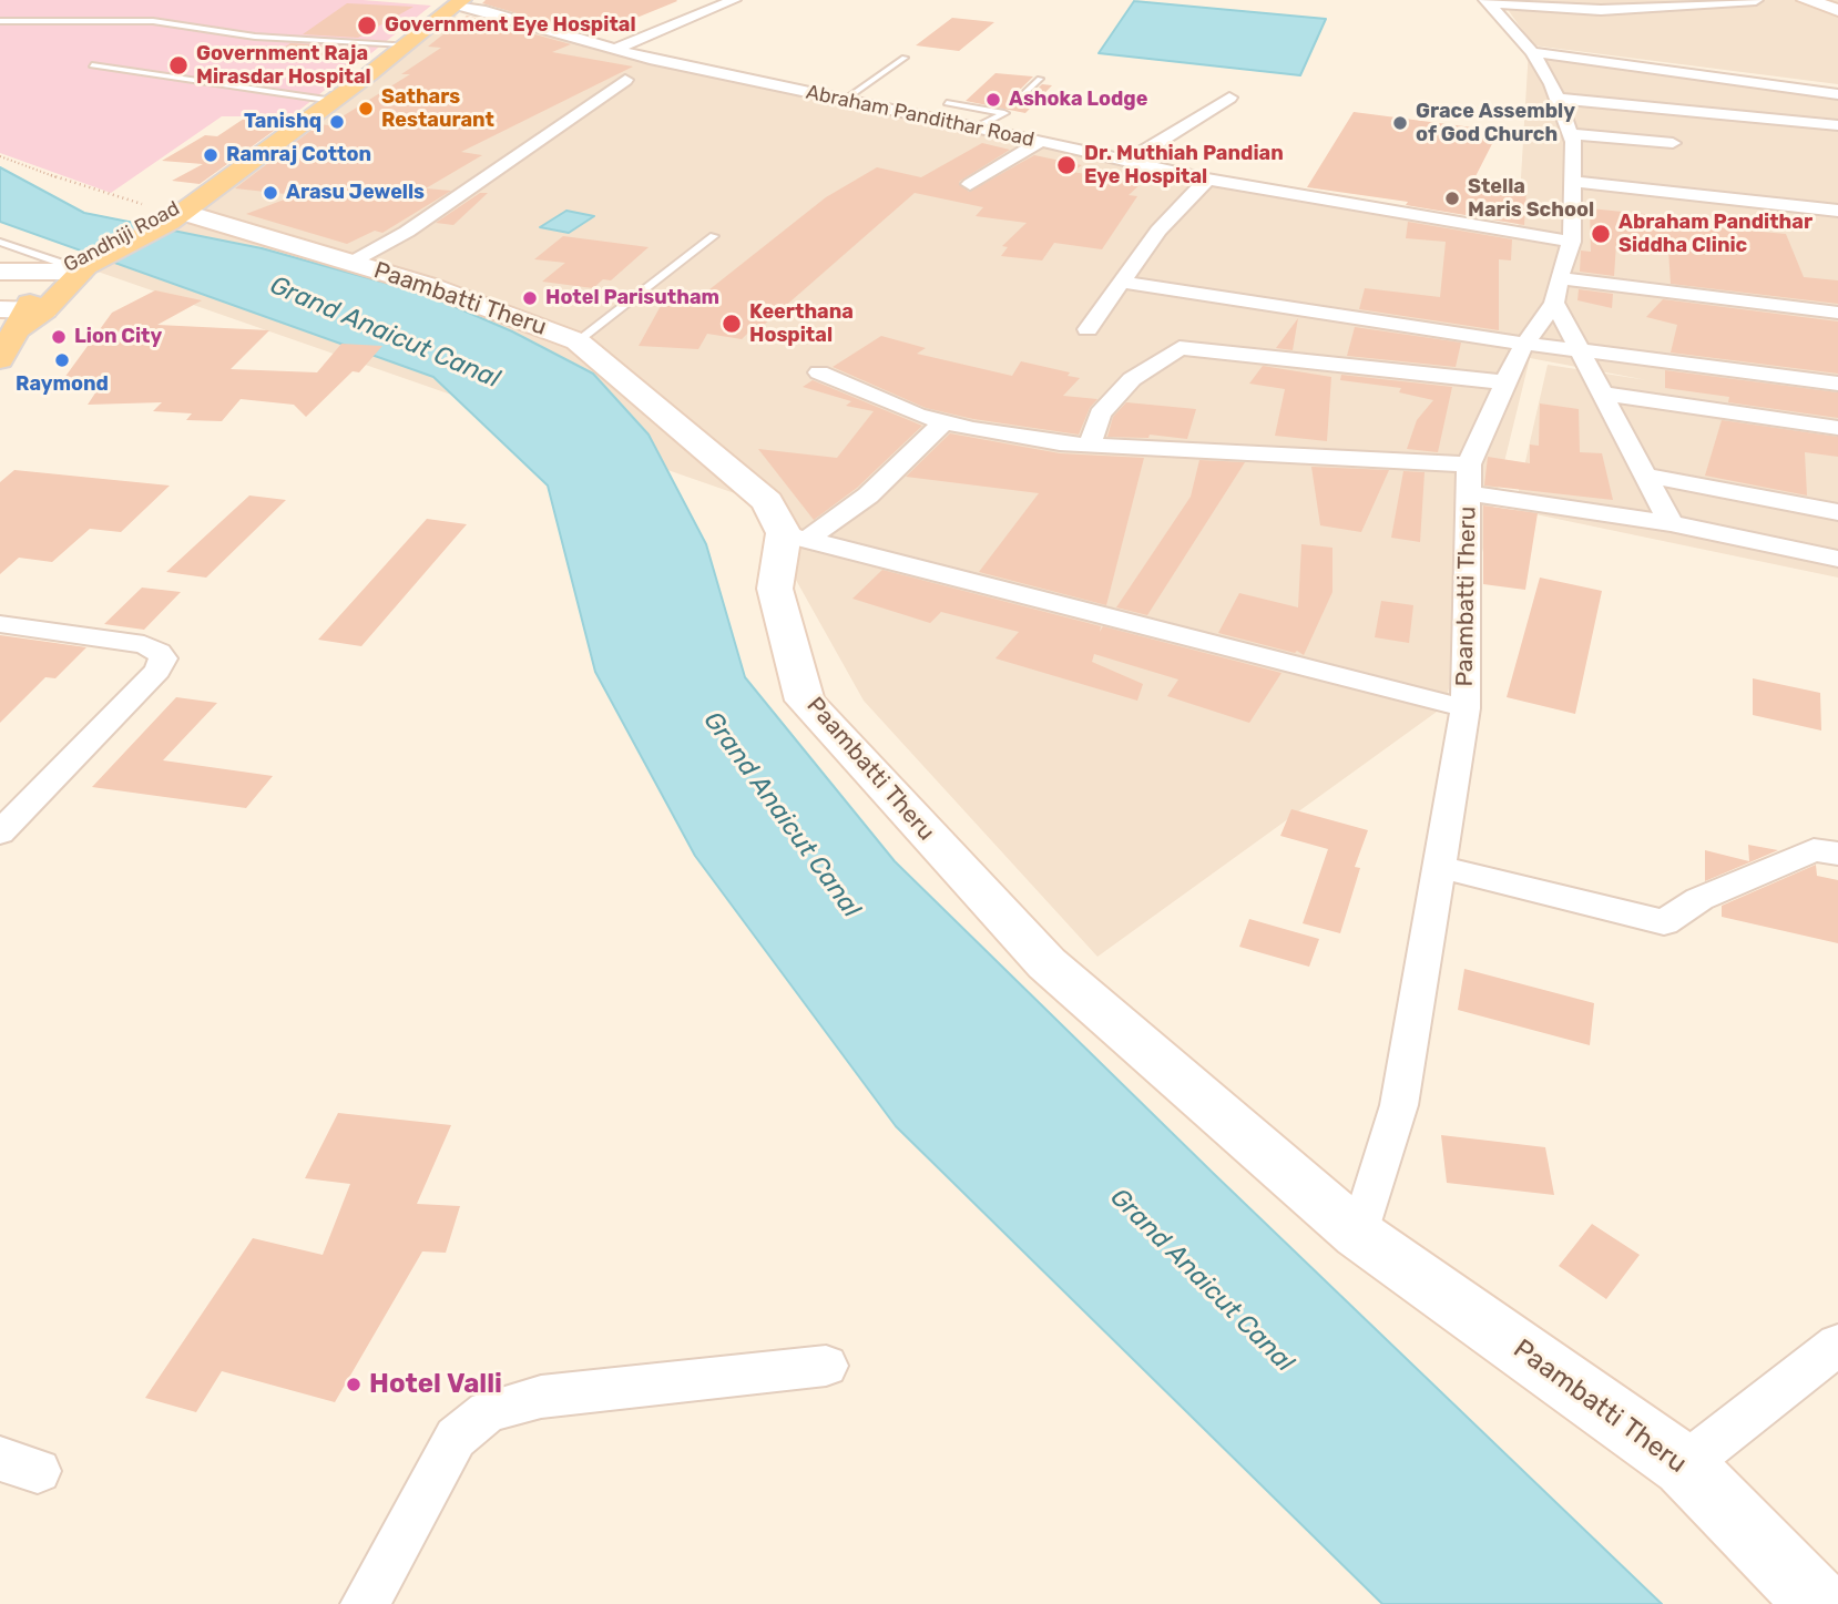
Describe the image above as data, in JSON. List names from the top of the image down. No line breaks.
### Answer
{"streets":{"main road":["Gandhiji Road"],"street":["Abraham Pandithar Road","Paambatti Theru"]},"crossings":[["Abraham Pandithar Road","Gandhiji Road"],["Abraham Pandithar Road","Paambatti Theru"],["Gandhiji Road","Paambatti Theru"]],"water":["Grand Anaicut Canal"],"places":["Government Eye Hospital","Government Raja Mirasdar Hospital","Ashoka Lodge","Sathars Restaurant","Tanishq","Grace Assembly of God Church","Ramraj Cotton","Dr. Muthiah Pandian Eye Hospital","Arasu Jewells","Stella Maris School","Abraham Pandithar Siddha Clinic","Hotel Parisutham","Keerthana Hospital","Lion City","Raymond","Hotel Valli"]}
